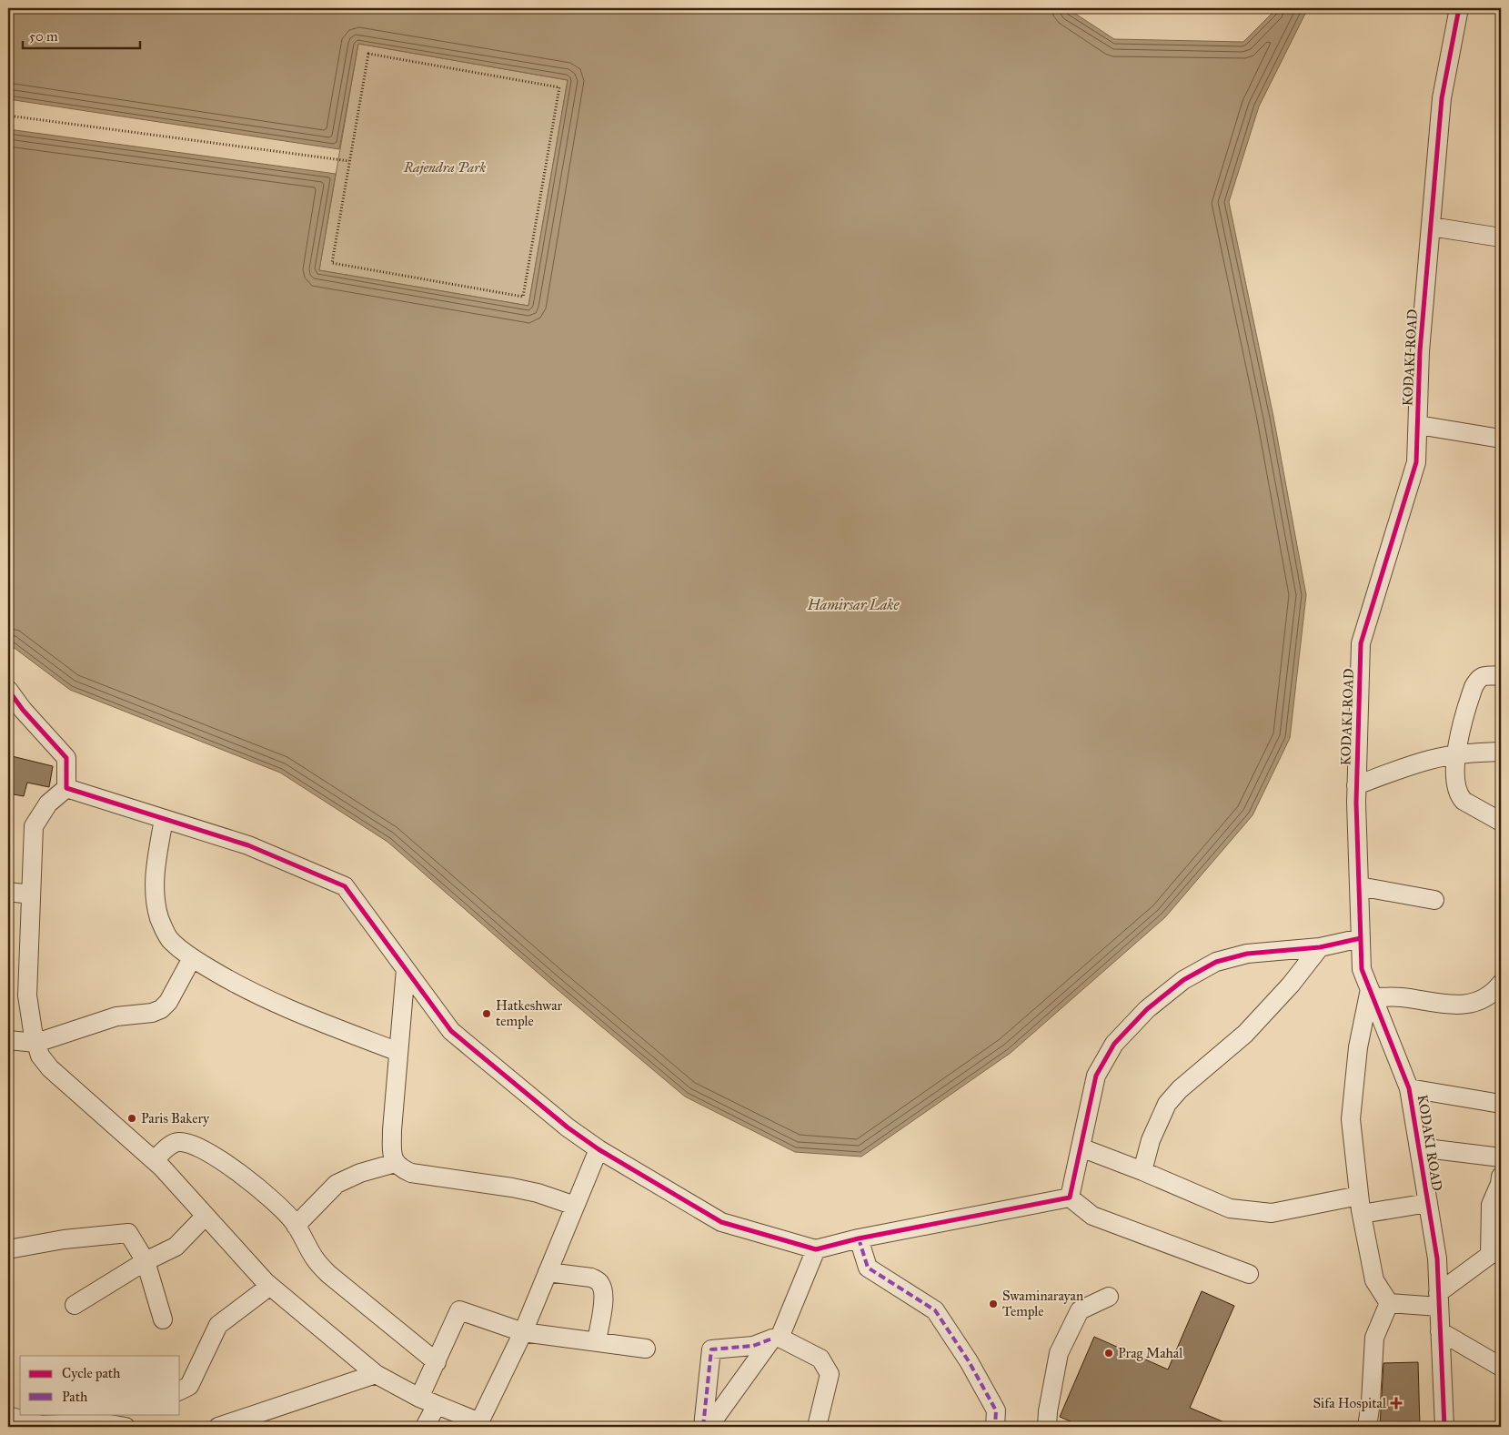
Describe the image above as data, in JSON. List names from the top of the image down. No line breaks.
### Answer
{"streets":{"street":["KODAKI ROAD"]},"water":["Hamirsar Lake"],"parks":["Rajendra Park"],"places":{"other":["Hatkeshwar temple","Paris Bakery","Swaminarayan Temple","Prag Mahal"],"health":["Sifa Hospital"]},"legend":["Cycle path","Path"],"scale_bar":"50 m"}
